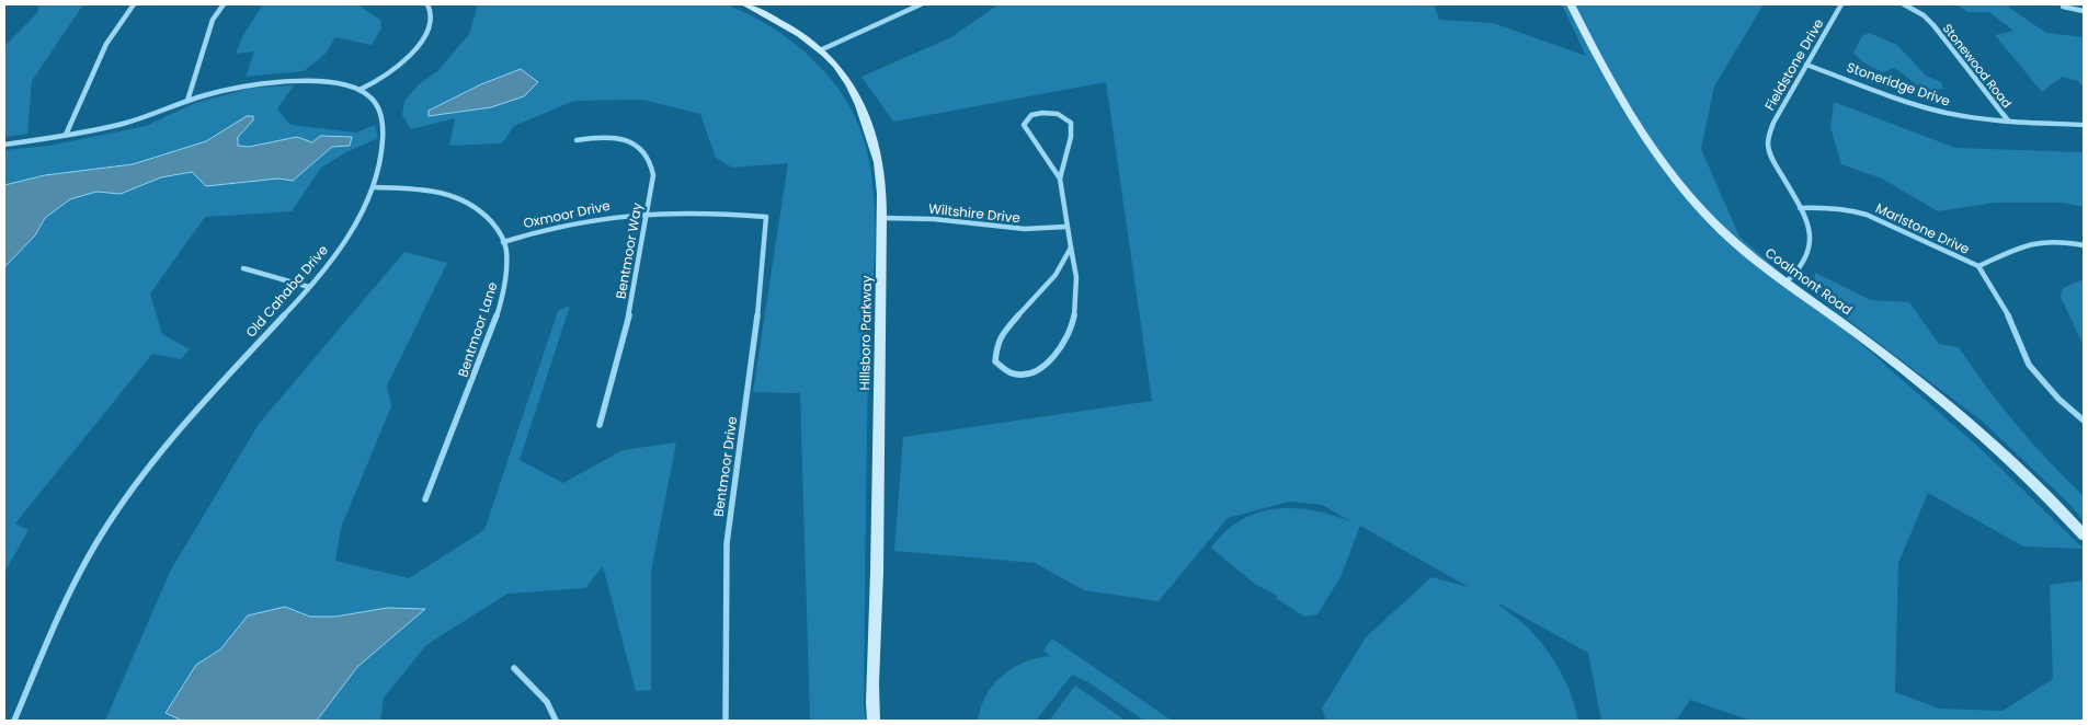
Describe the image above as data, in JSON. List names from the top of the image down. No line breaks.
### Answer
{"streets":{"street":["Fieldstone Drive","Stonewood Road","Stoneridge Drive","Wiltshire Drive","Oxmoor Drive","Marlstone Drive","Bentmoor Way","Coalmont Road","Old Cahaba Drive","Bentmoor Lane","Hillsboro Parkway","Bentmoor Drive"]},"crossings":[["Fieldstone Drive","Stoneridge Drive"],["Fieldstone Drive","Marlstone Drive"],["Fieldstone Drive","Coalmont Road"],["Stonewood Road","Stoneridge Drive"],["Wiltshire Drive","Hillsboro Parkway"],["Oxmoor Drive","Bentmoor Way"],["Oxmoor Drive","Bentmoor Lane"],["Oxmoor Drive","Bentmoor Drive"],["Old Cahaba Drive","Bentmoor Lane"]]}
